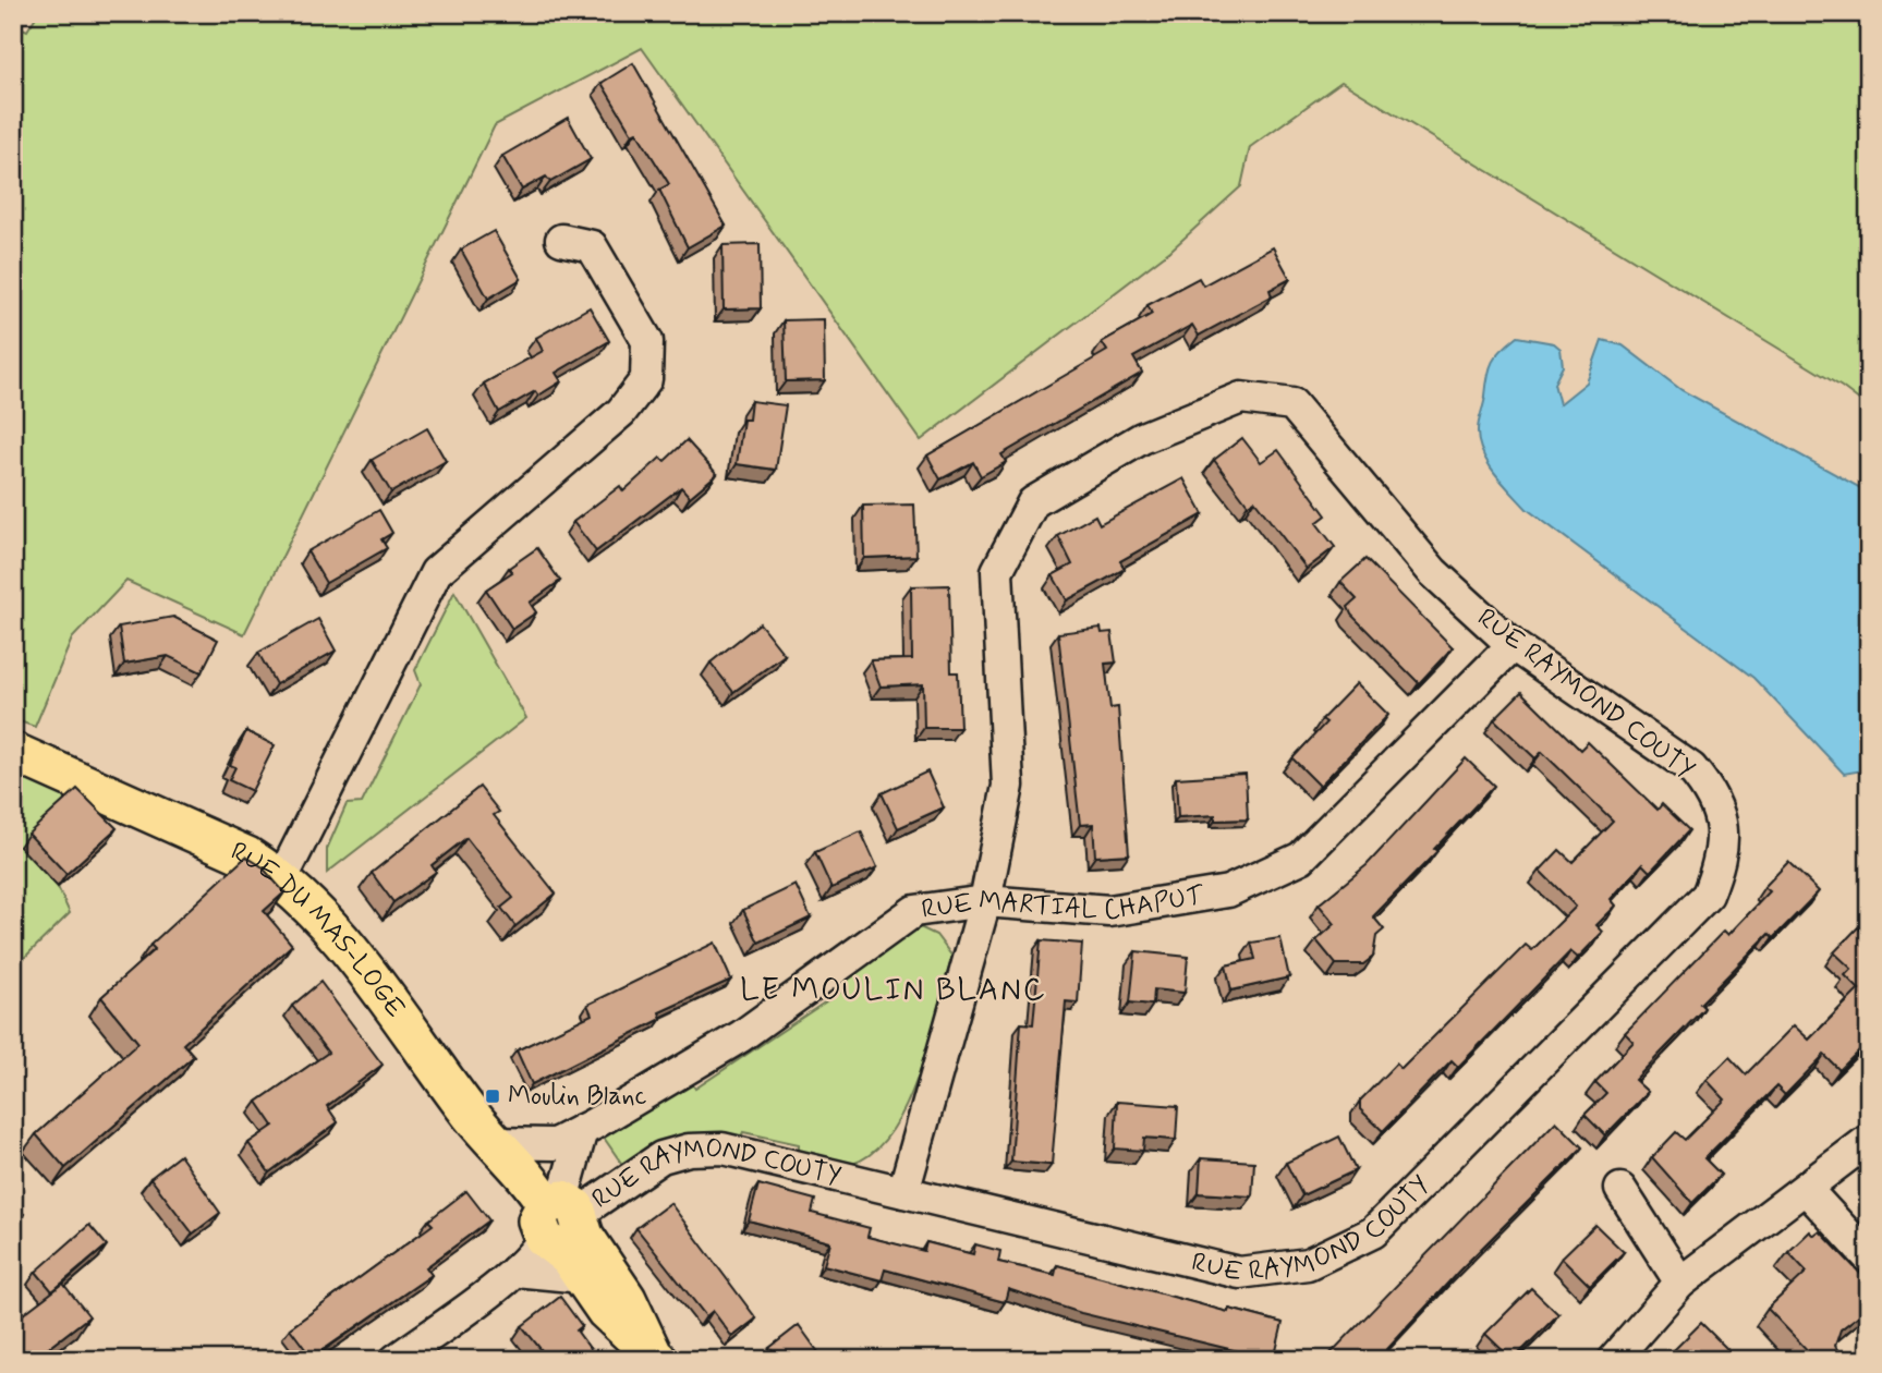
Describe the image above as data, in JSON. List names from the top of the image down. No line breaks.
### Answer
{"streets":{"main road":["RUE DU MAS-LOGE"],"street":["RUE RAYMOND COUTY","RUE MARTIAL CHAPUT"]},"crossings":[["RUE RAYMOND COUTY","RUE MARTIAL CHAPUT"],["RUE RAYMOND COUTY","RUE DU MAS-LOGE"],["RUE MARTIAL CHAPUT","RUE DU MAS-LOGE"]],"districts":["LE MOULIN BLANC"],"places":{"transit":["Moulin Blanc"]}}
